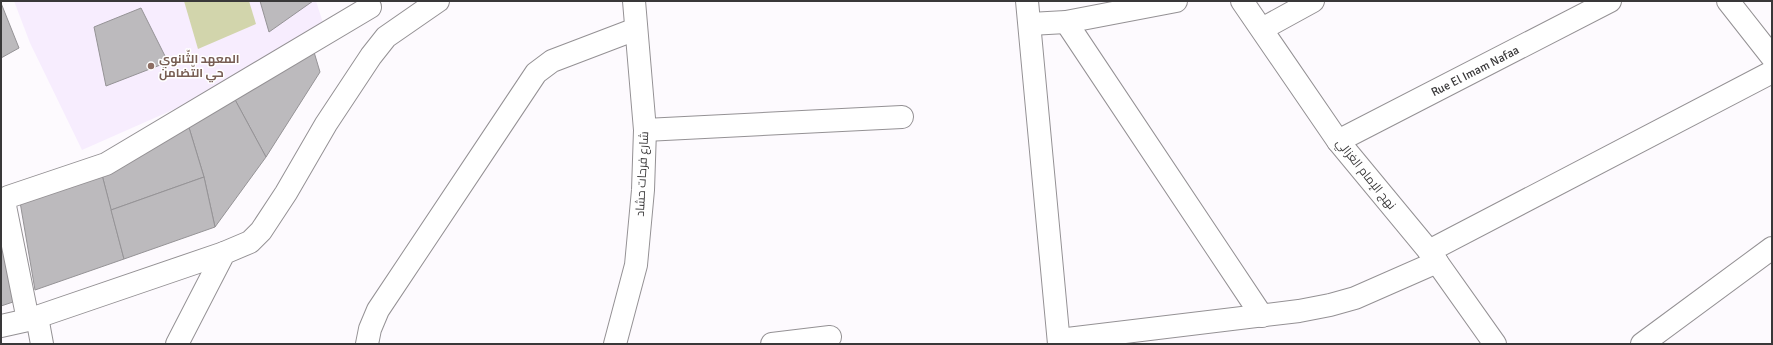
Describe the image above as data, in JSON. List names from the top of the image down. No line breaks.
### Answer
{"streets":{"street":["Rue El Imam Nafaa","شارع فرحات حشاد","نهج الإمام الغزالي"]},"crossings":[["Rue El Imam Nafaa","نهج الإمام الغزالي"]],"places":["المعهد الثّانوي حي التّضامن"]}
